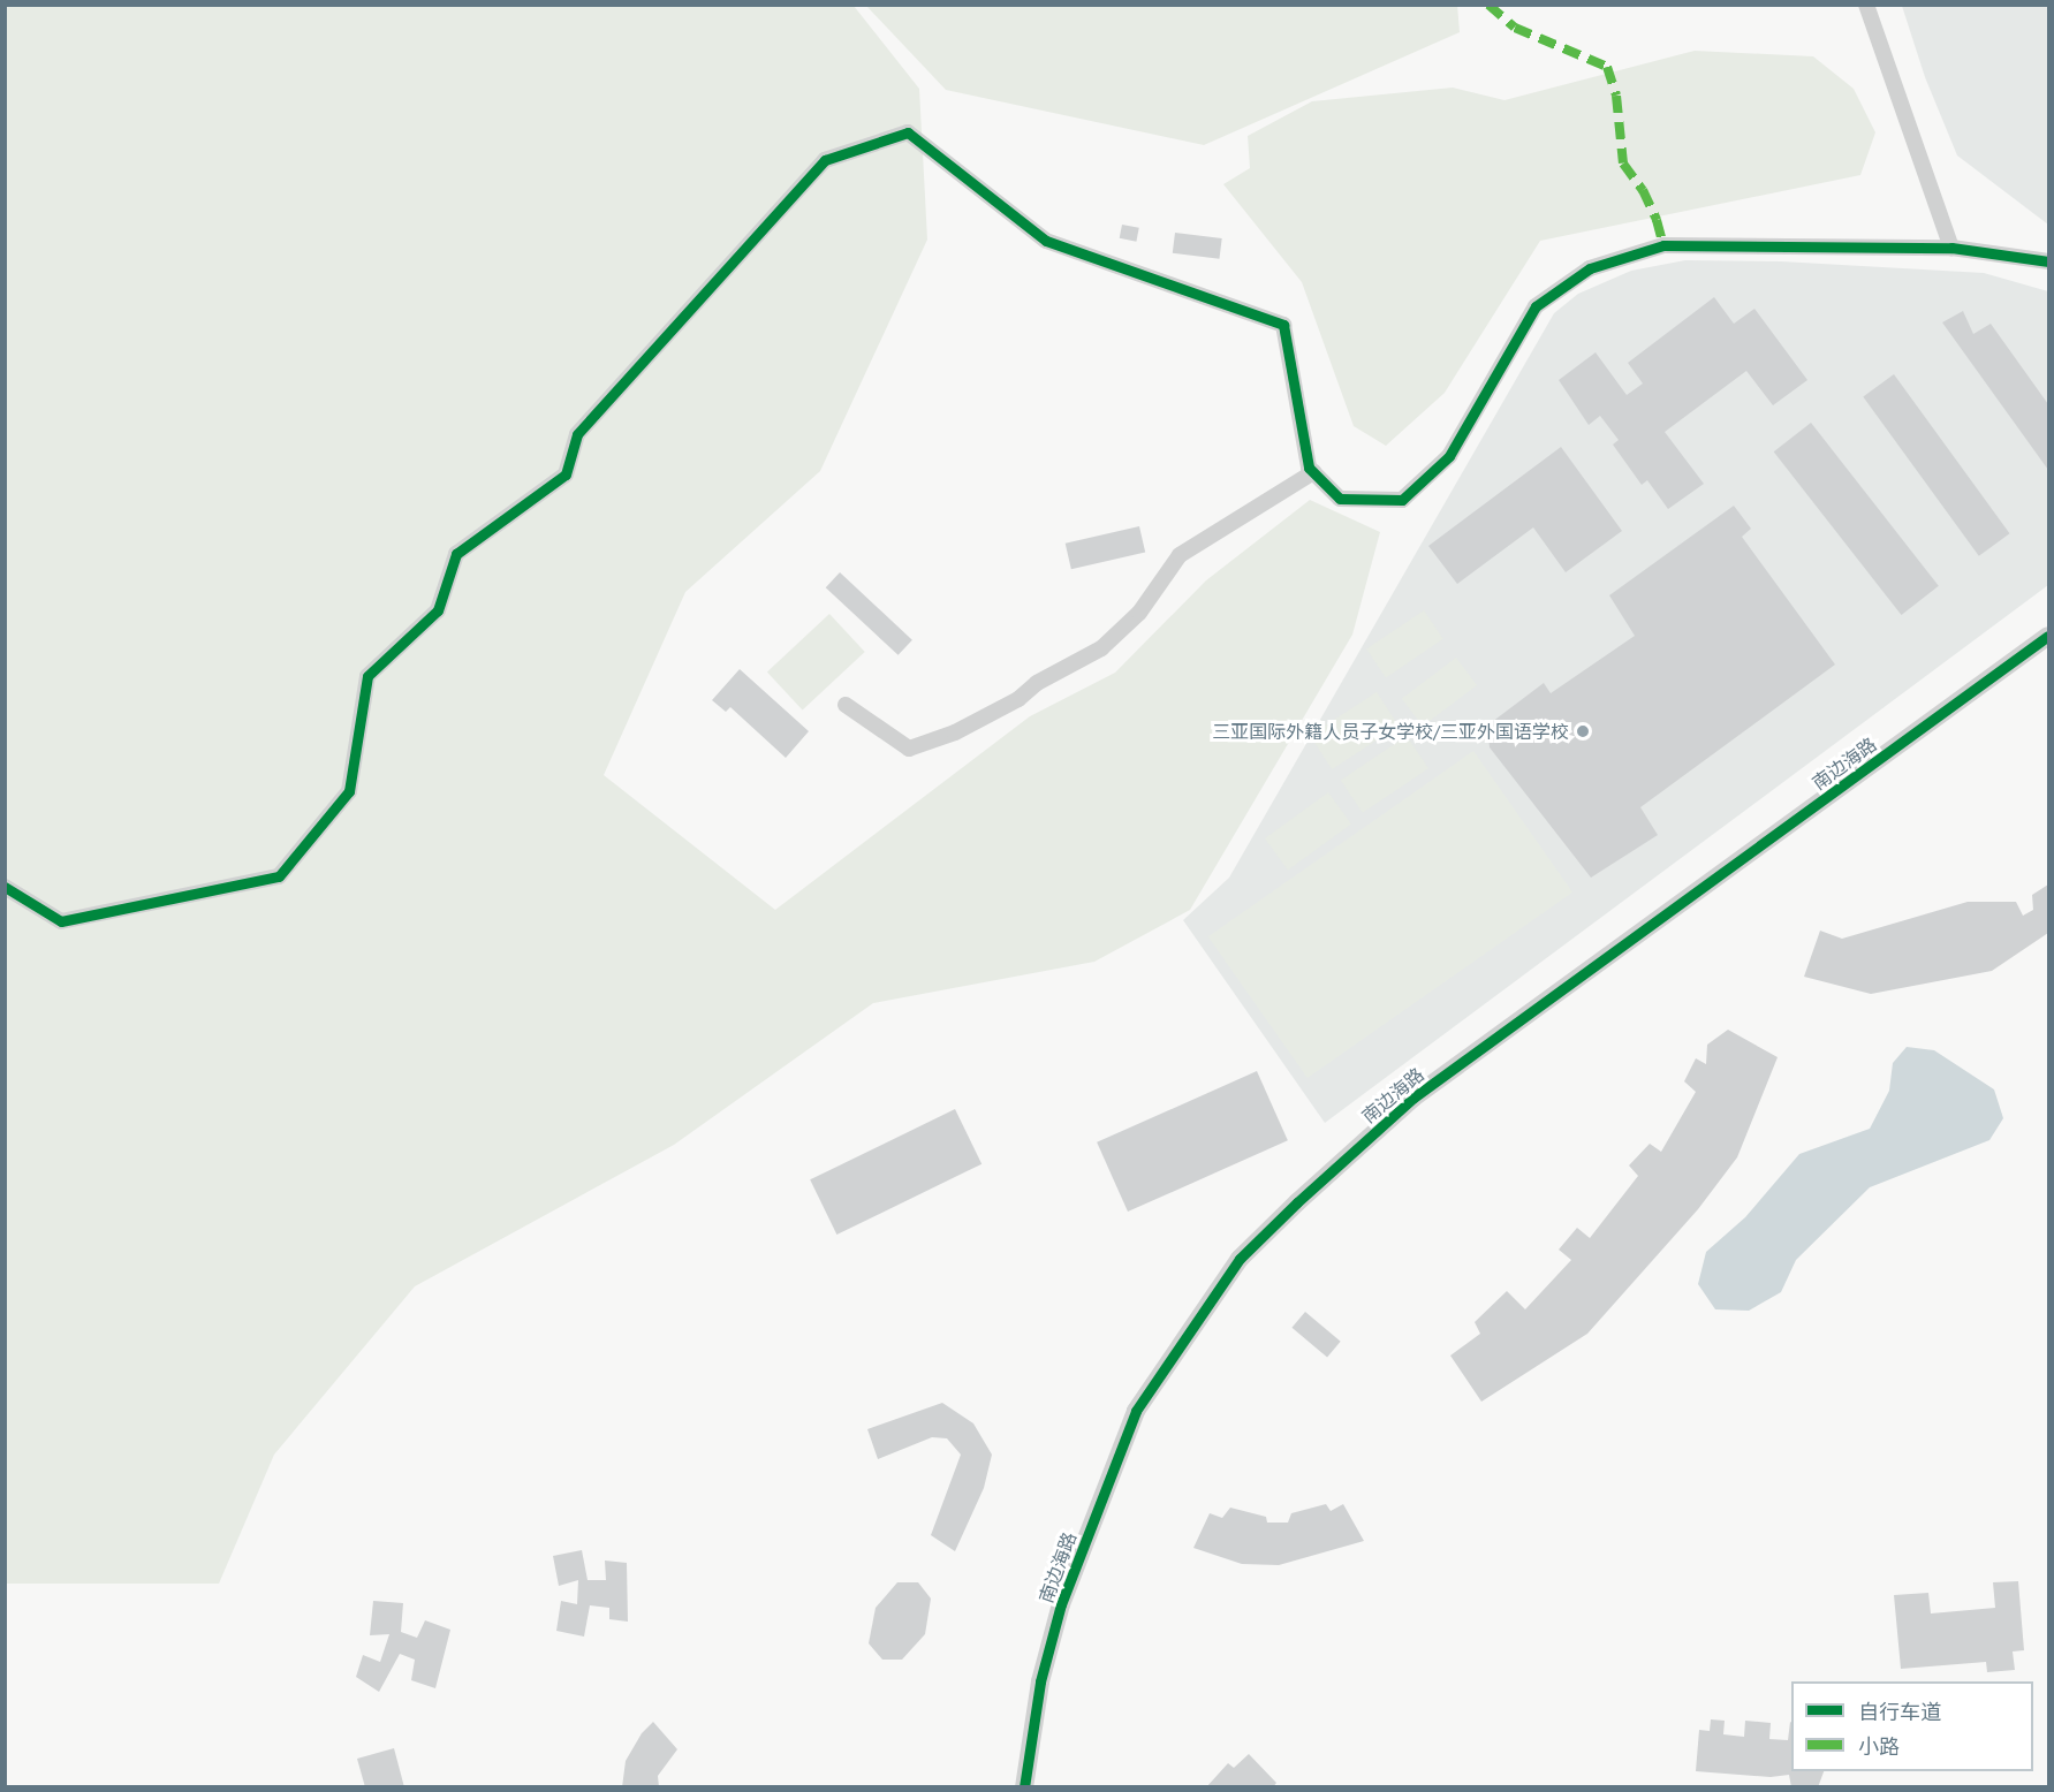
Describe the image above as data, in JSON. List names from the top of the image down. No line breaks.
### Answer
{"streets":{"street":["南边海路"]},"places":["三亚国际外籍人员子女学校/三亚外国语学校"],"legend":["自行车道","小路"]}
